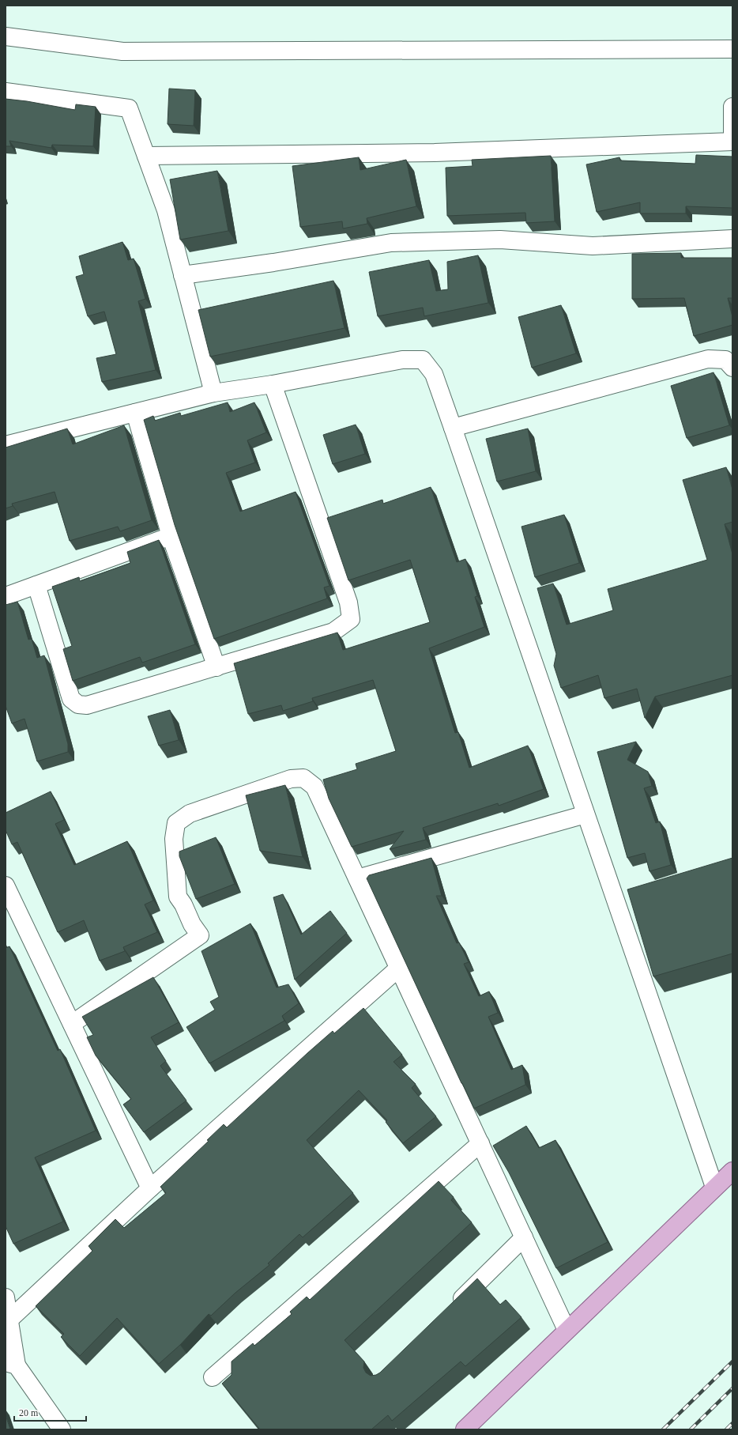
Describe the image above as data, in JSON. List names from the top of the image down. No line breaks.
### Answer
{"scale_bar":"20 m"}
